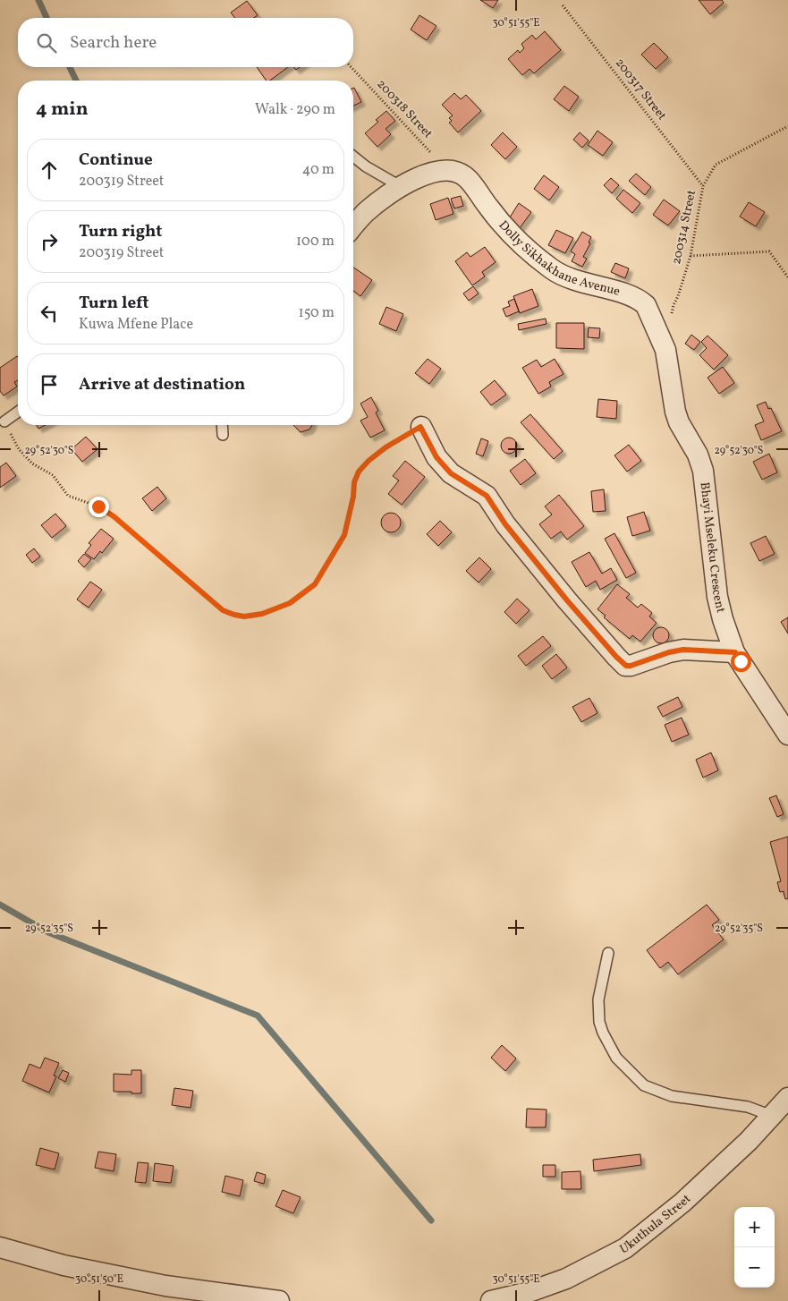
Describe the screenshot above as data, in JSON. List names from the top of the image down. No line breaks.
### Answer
{"streets":{"street":["Dolly Sikhakhane Avenue","Bhayi Mseleku Crescent","Ukuthula Street"],"path":["200317 Street","200318 Street","200314 Street"]},"crossings":[["200317 Street","200314 Street"],["200318 Street","Dolly Sikhakhane Avenue"],["200314 Street","Dolly Sikhakhane Avenue"],["200314 Street","Bhayi Mseleku Crescent"],["Dolly Sikhakhane Avenue","Bhayi Mseleku Crescent"]],"page":{"search":"Search here","heading":["4 min","Walk · 290 m"],"list":[["Continue","200319 Street","40 m"],["Turn right","200319 Street","100 m"],["Turn left","Kuwa Mfene Place","150 m"],"Arrive at destination"],"map_buttons":["+","−"]},"coordinates":["30°51'55\"E","29°52'30\"S","29°52'35\"S","30°51'50\"E"]}
